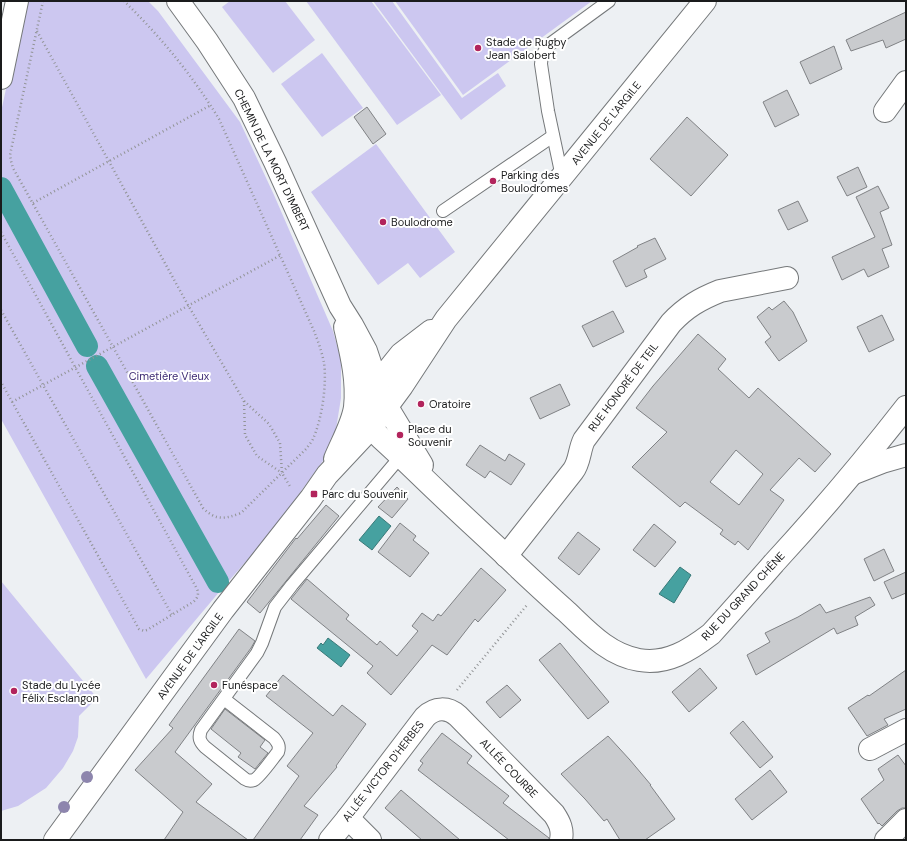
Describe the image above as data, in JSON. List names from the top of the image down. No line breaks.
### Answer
{"streets":{"street":["AVENUE DE L'ARGILE","CHEMIN DE LA MORT D'IMBERT","RUE HONORÉ DE TEIL","RUE DU GRAND CHÊNE","ALLÉE COURBE","ALLÉE VICTOR D'HERBES"]},"crossings":[["AVENUE DE L'ARGILE","CHEMIN DE LA MORT D'IMBERT"],["RUE HONORÉ DE TEIL","RUE DU GRAND CHÊNE"],["ALLÉE COURBE","ALLÉE VICTOR D'HERBES"]],"parks":["Cimetière Vieux"],"places":{"other":["Stade de Rugby Jean Salobert","Parking des Boulodromes","Boulodrome","Oratoire","Place du Souvenir","Funéspace","Stade du Lycée Félix Esclangon"],"transit":["Parc du Souvenir"]}}
